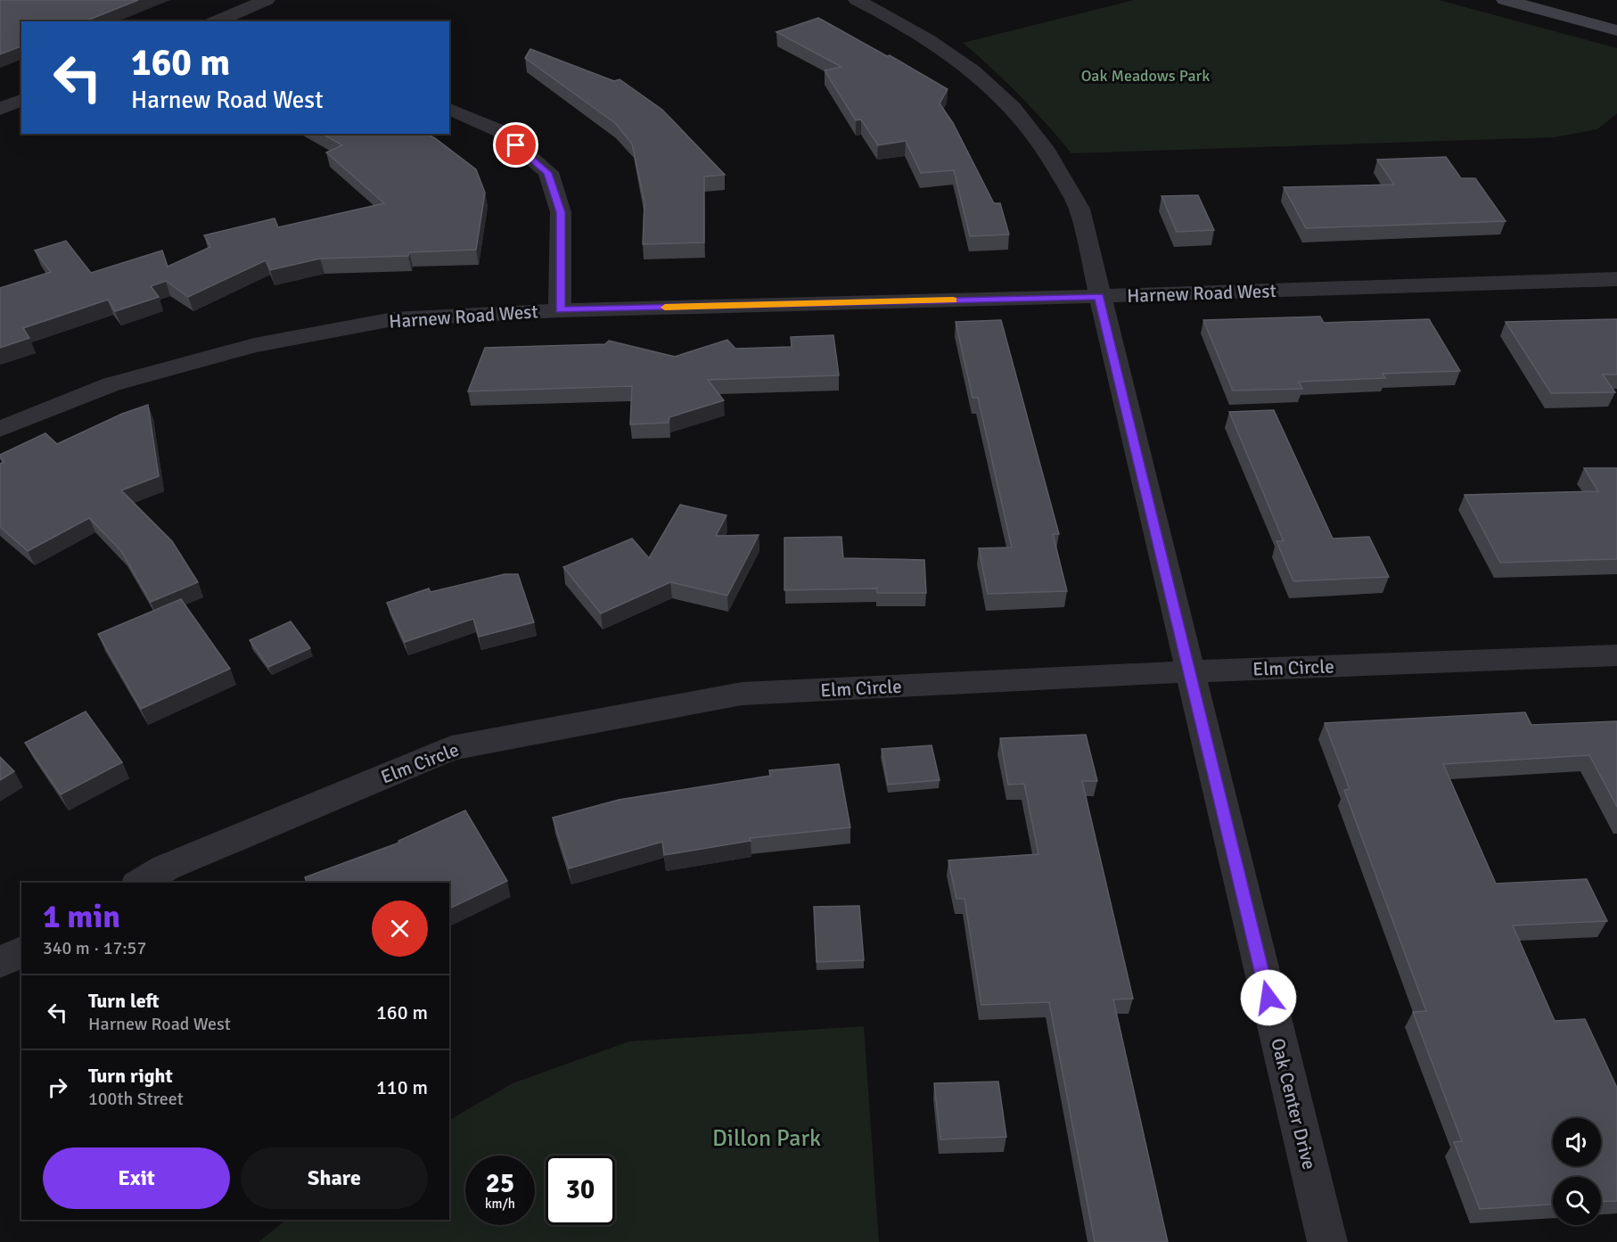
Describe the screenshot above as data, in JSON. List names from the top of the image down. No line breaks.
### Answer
{"streets":{"street":["Harnew Road West","Elm Circle","Oak Center Drive"]},"crossings":[["Harnew Road West","Oak Center Drive"],["Elm Circle","Oak Center Drive"]],"parks":["Oak Meadows Park","Dillon Park"],"page":{"turn":["160 m","Harnew Road West"],"heading":["1 min","340 m · 17:57"],"list":[{"name":"Turn left","note":"Harnew Road West","value":"160 m"},{"name":"Turn right","note":"100th Street","value":"110 m"}],"buttons":["Exit","Share"],"speed":"25 km/h","limit":"30"}}
